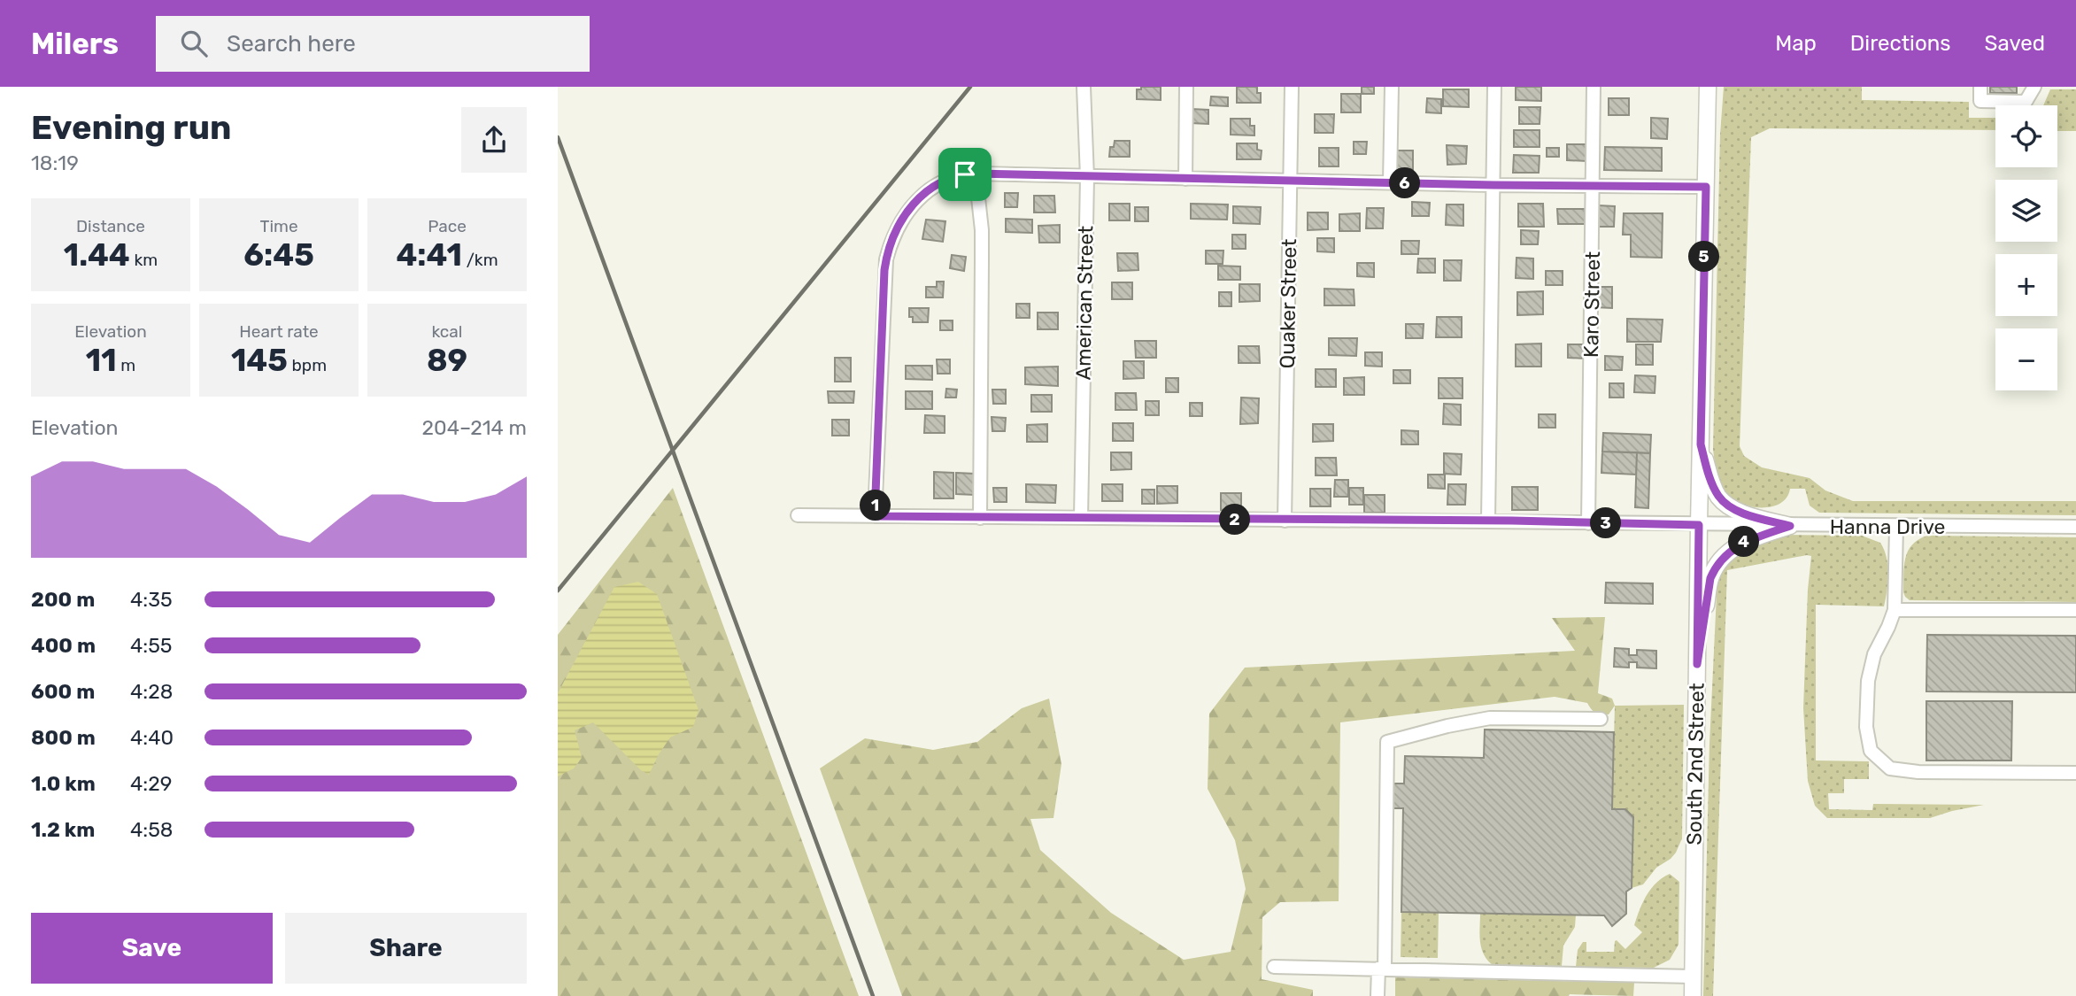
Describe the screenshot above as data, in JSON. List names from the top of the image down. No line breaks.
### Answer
{"streets":{"main road":["South 2nd Street"],"street":["American Street","Quaker Street","Karo Street","Hanna Drive"]},"crossings":[["American Street","Hanna Drive"],["Quaker Street","Hanna Drive"],["Karo Street","Hanna Drive"],["Hanna Drive","South 2nd Street"]],"page":{"header":"Milers","search":"Search here","nav":["Map","Directions","Saved"],"heading":["Evening run","18:19"],"map_buttons":["+","−"],"pins":["6","5","1","2","3","4"],"stats":[["Distance","1.44 km"],["Time","6:45"],["Pace","4:41 /km"],["Elevation","11 m"],["Heart rate","145 bpm"],["kcal","89"]],"chart":["Elevation","204–214 m"],"list":[{"name":"200 m","note":"4:35"},{"name":"400 m","note":"4:55"},{"name":"600 m","note":"4:28"},{"name":"800 m","note":"4:40"},{"name":"1.0 km","note":"4:29"},{"name":"1.2 km","note":"4:58"}],"buttons":["Save","Share"]}}
